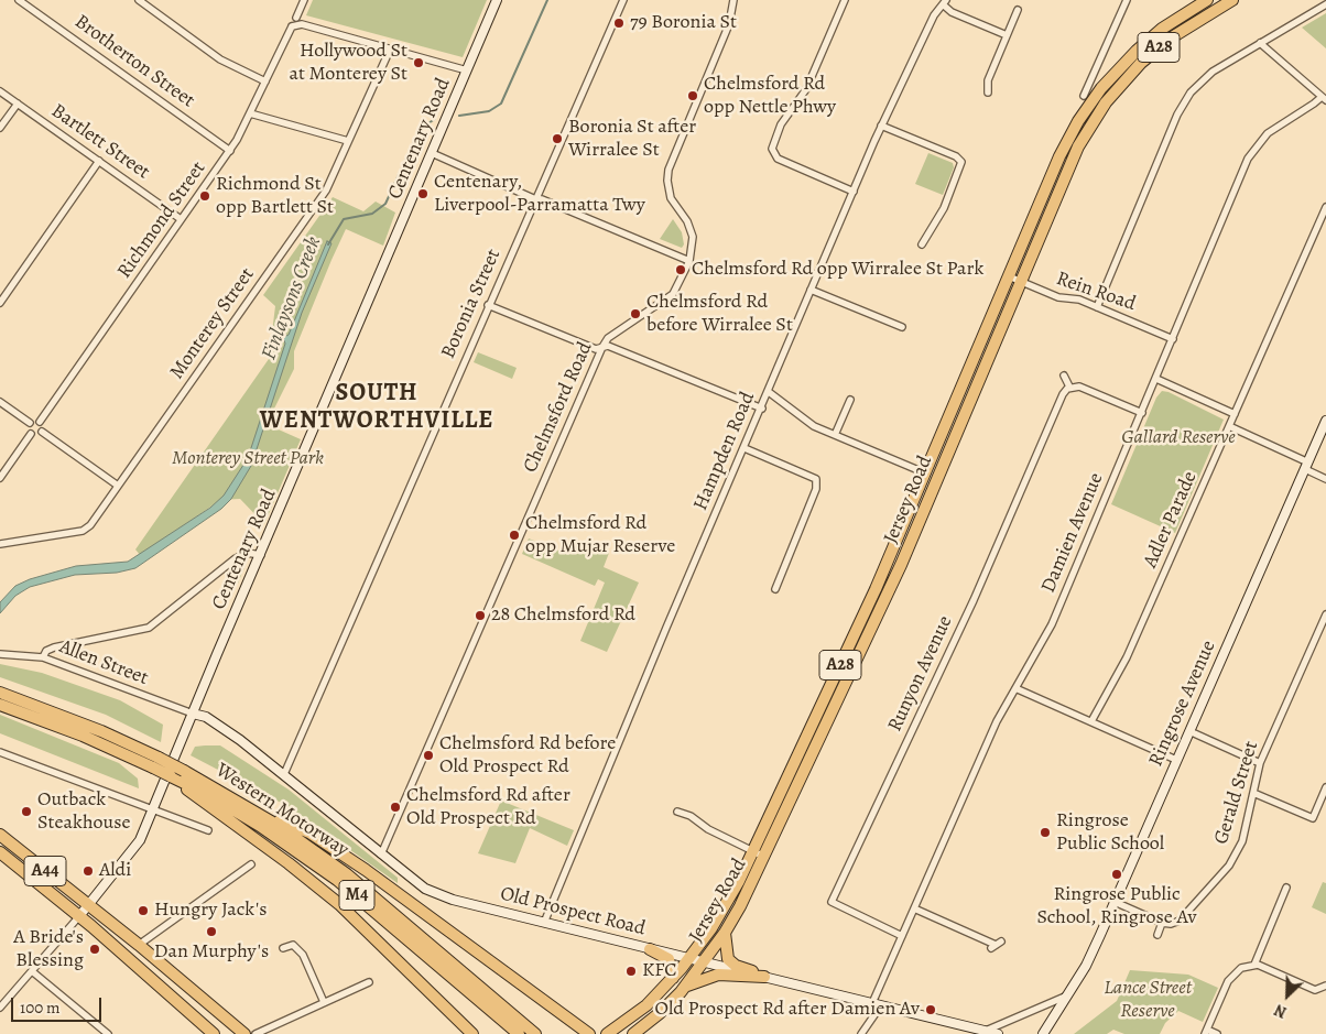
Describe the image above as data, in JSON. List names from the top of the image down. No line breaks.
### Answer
{"streets":{"highway":["A28","Jersey Road","Western Motorway","A44","M4"],"main road":["Centenary Road","Ringrose Avenue","Old Prospect Road"],"street":["Brotherton Street","Bartlett Street","Richmond Street","Rein Road","Boronia Street","Monterey Street","Chelmsford Road","Hampden Road","Adler Parade","Damien Avenue","Allen Street","Runyon Avenue","Gerald Street"]},"crossings":[["Brotherton Street","Richmond Street"],["Centenary Road","Allen Street"],["Centenary Road","A44"],["Centenary Road","Old Prospect Road"],["Bartlett Street","Richmond Street"],["Rein Road","Jersey Road"],["Rein Road","Damien Avenue"],["Boronia Street","Old Prospect Road"],["Chelmsford Road","Old Prospect Road"],["Hampden Road","Old Prospect Road"],["Jersey Road","Old Prospect Road"],["Damien Avenue","Runyon Avenue"],["Damien Avenue","Old Prospect Road"],["Allen Street","Old Prospect Road"]],"districts":["SOUTH WENTWORTHVILLE"],"water":["Finlaysons Creek"],"parks":["Gallard Reserve","Monterey Street Park","Lance Street Reserve"],"places":["79 Boronia St","Hollywood St at Monterey St","Chelmsford Rd opp Nettle Phwy","Boronia St after Wirralee St","Centenary, Liverpool-Parramatta Twy","Richmond St opp Bartlett St","Chelmsford Rd opp Wirralee St Park","Chelmsford Rd before Wirralee St","Chelmsford Rd opp Mujar Reserve","28 Chelmsford Rd","Chelmsford Rd before Old Prospect Rd","Chelmsford Rd after Old Prospect Rd","Outback Steakhouse","Ringrose Public School","Aldi","Ringrose Public School, Ringrose Av","Hungry Jack's","Dan Murphy's","A Bride's Blessing","KFC","Old Prospect Rd after Damien Av"],"scale_bar":"100 m","north":"bottom left"}
